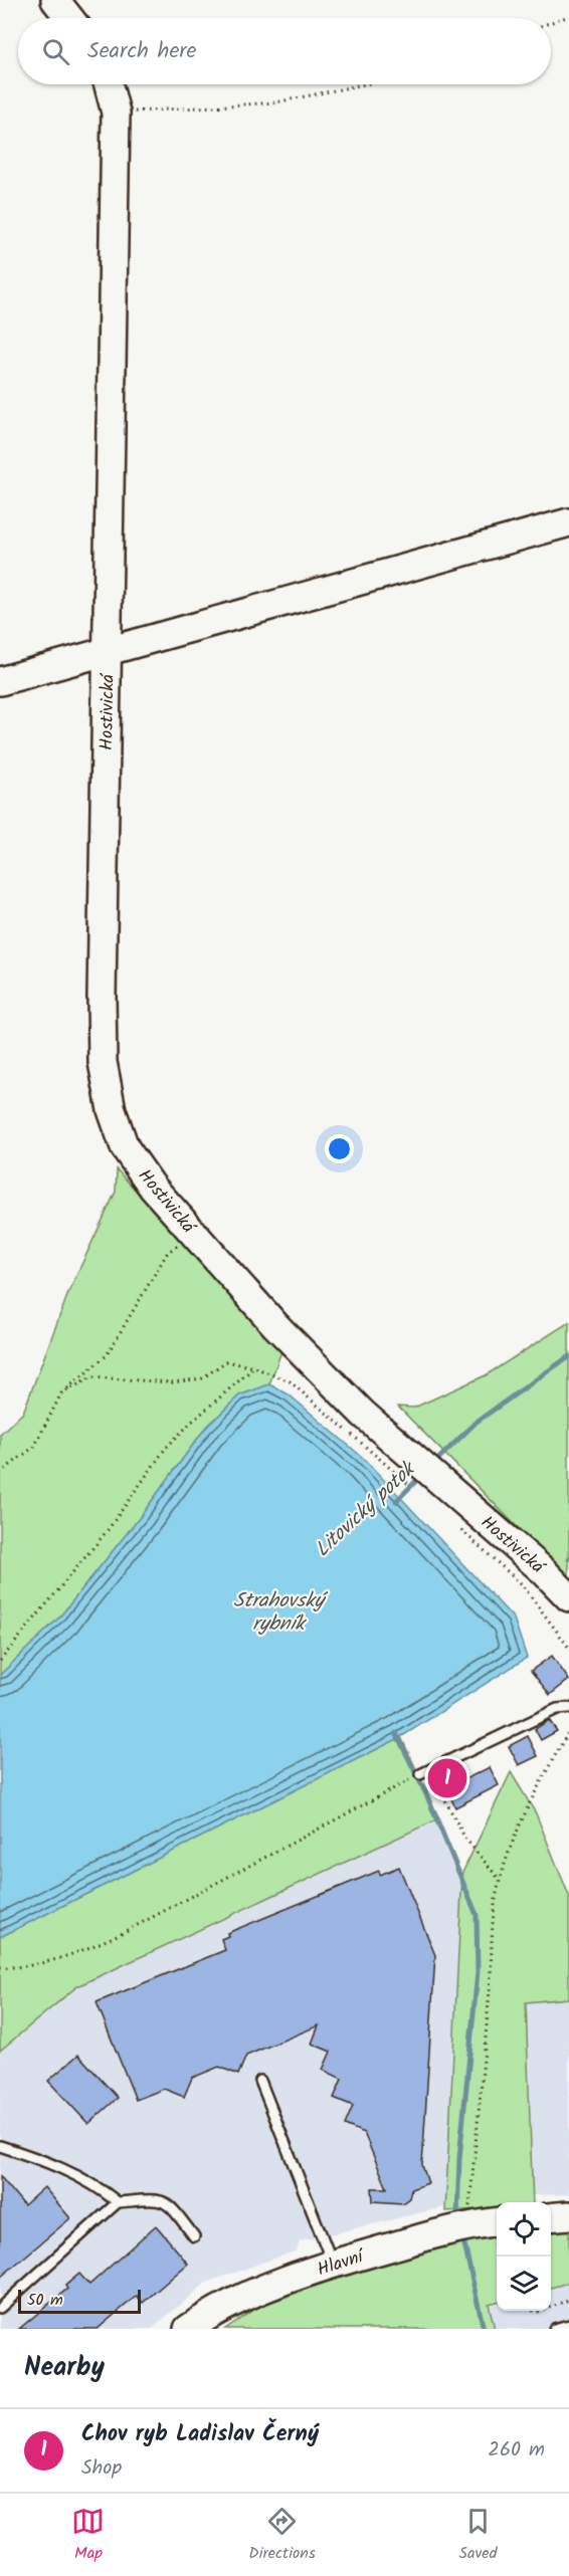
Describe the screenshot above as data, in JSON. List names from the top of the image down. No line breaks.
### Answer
{"streets":{"street":["Hostivická","Hlavní"]},"water":["Litovický potok","Strahovský rybník"],"scale_bar":"50 m","page":{"search":"Search here","pins":"1","scale":"50 m","heading":"Nearby","list":[{"mark":"1","name":"Chov ryb Ladislav Černý","note":"Shop","value":"260 m"}],"nav":["Map","Directions","Saved"]}}
